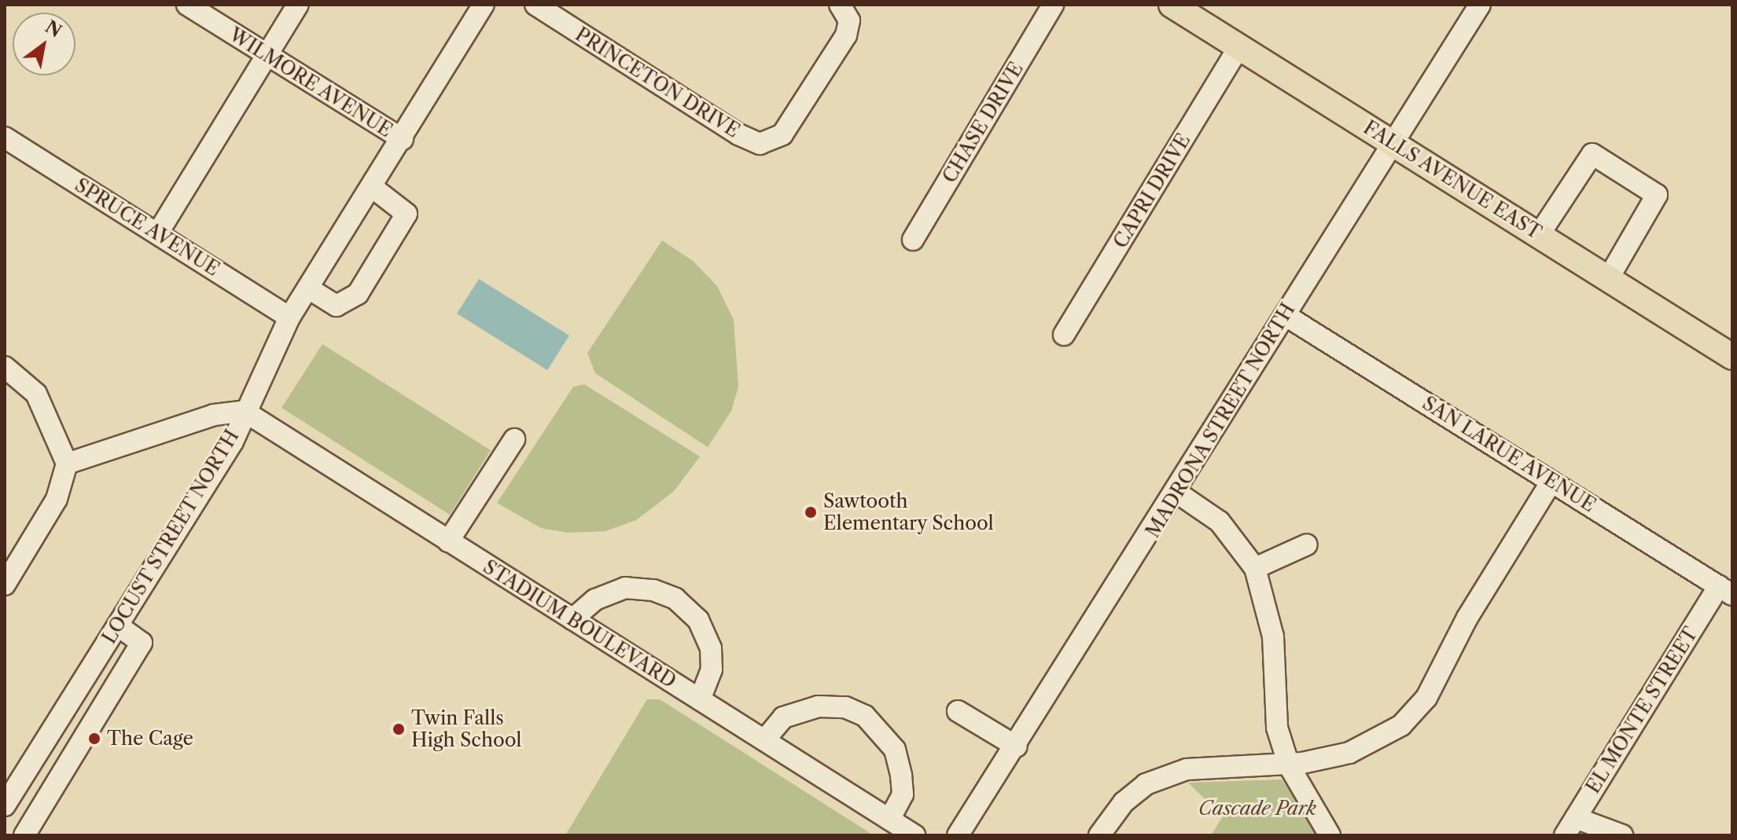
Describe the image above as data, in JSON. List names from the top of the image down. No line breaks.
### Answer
{"streets":{"main road":["FALLS AVENUE EAST"],"street":["WILMORE AVENUE","PRINCETON DRIVE","CHASE DRIVE","CAPRI DRIVE","SPRUCE AVENUE","MADRONA STREET NORTH","SAN LARUE AVENUE","LOCUST STREET NORTH","STADIUM BOULEVARD","EL MONTE STREET"]},"crossings":[["WILMORE AVENUE","LOCUST STREET NORTH"],["FALLS AVENUE EAST","CAPRI DRIVE"],["FALLS AVENUE EAST","MADRONA STREET NORTH"],["SPRUCE AVENUE","LOCUST STREET NORTH"],["MADRONA STREET NORTH","SAN LARUE AVENUE"],["SAN LARUE AVENUE","EL MONTE STREET"],["LOCUST STREET NORTH","STADIUM BOULEVARD"]],"parks":["Cascade Park"],"places":["Sawtooth Elementary School","Twin Falls High School","The Cage"],"north":"top right"}
